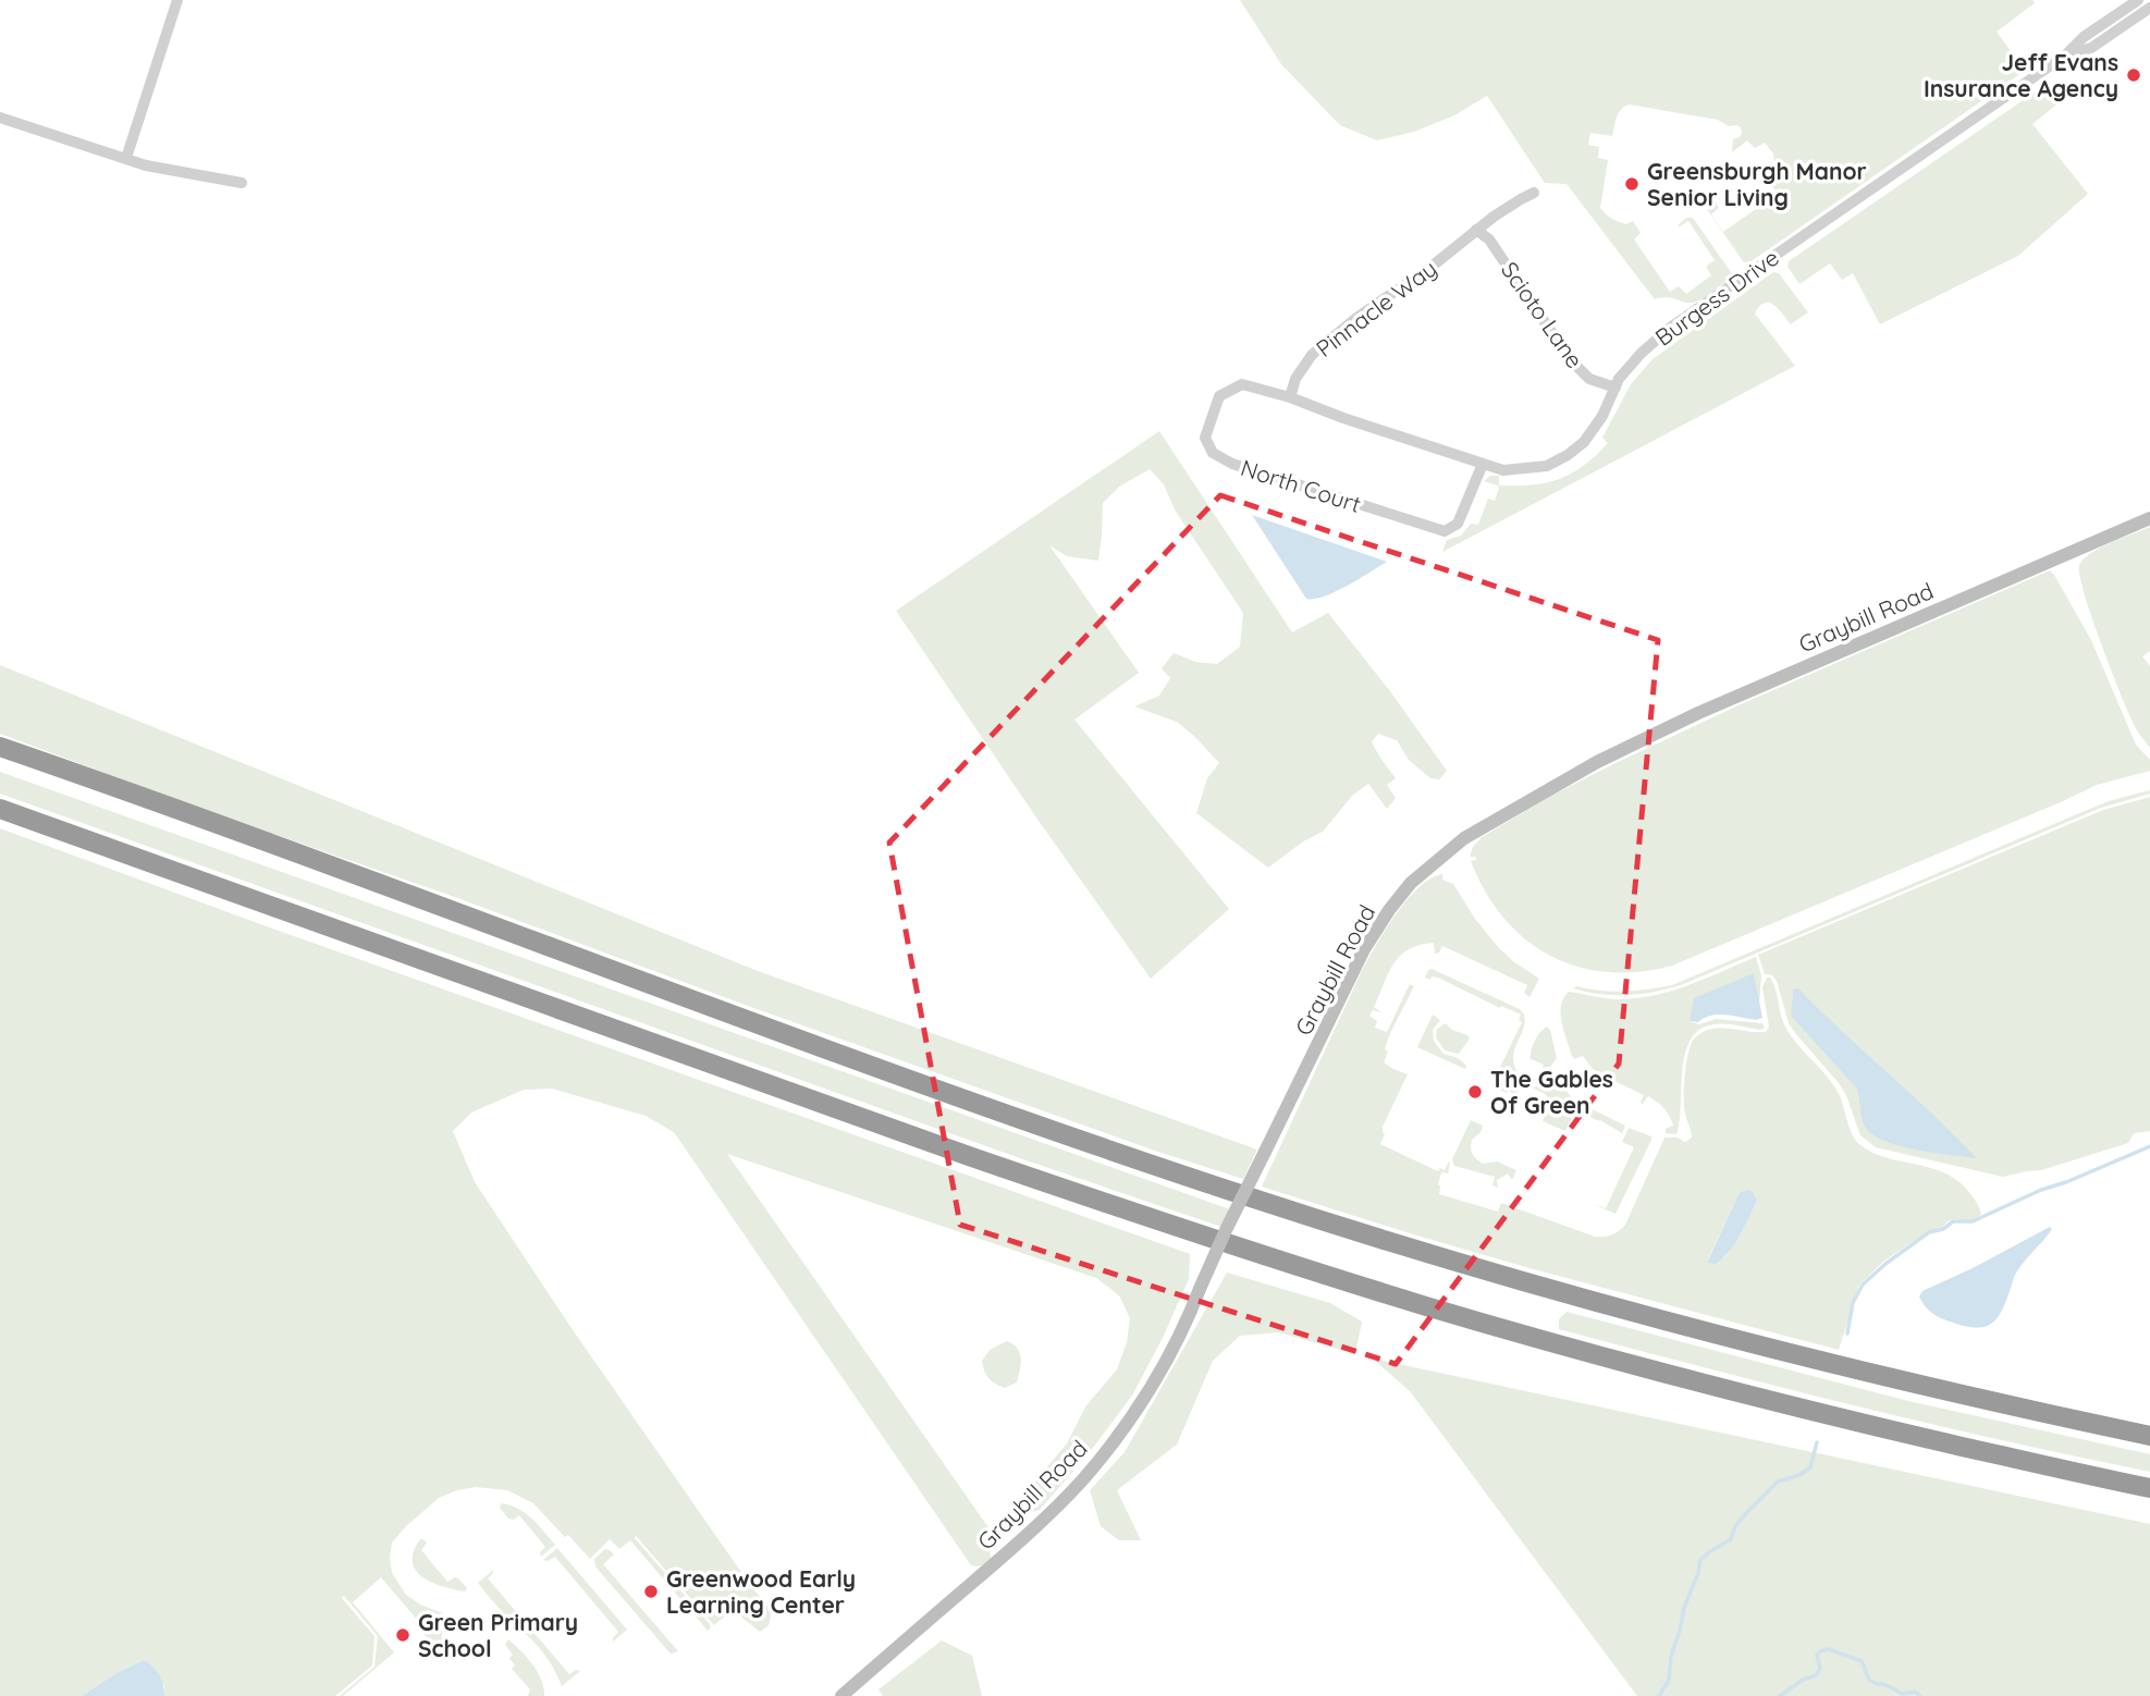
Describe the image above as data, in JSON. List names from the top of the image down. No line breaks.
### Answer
{"streets":{"street":["Burgess Drive","Pinnacle Way","Scioto Lane","North Court","Graybill Road"]},"crossings":[["Burgess Drive","Pinnacle Way"],["Burgess Drive","Scioto Lane"],["Burgess Drive","North Court"],["Pinnacle Way","Scioto Lane"],["Pinnacle Way","North Court"]],"places":["Jeff Evans Insurance Agency","Greensburgh Manor Senior Living","The Gables Of Green","Greenwood Early Learning Center","Green Primary School"]}
